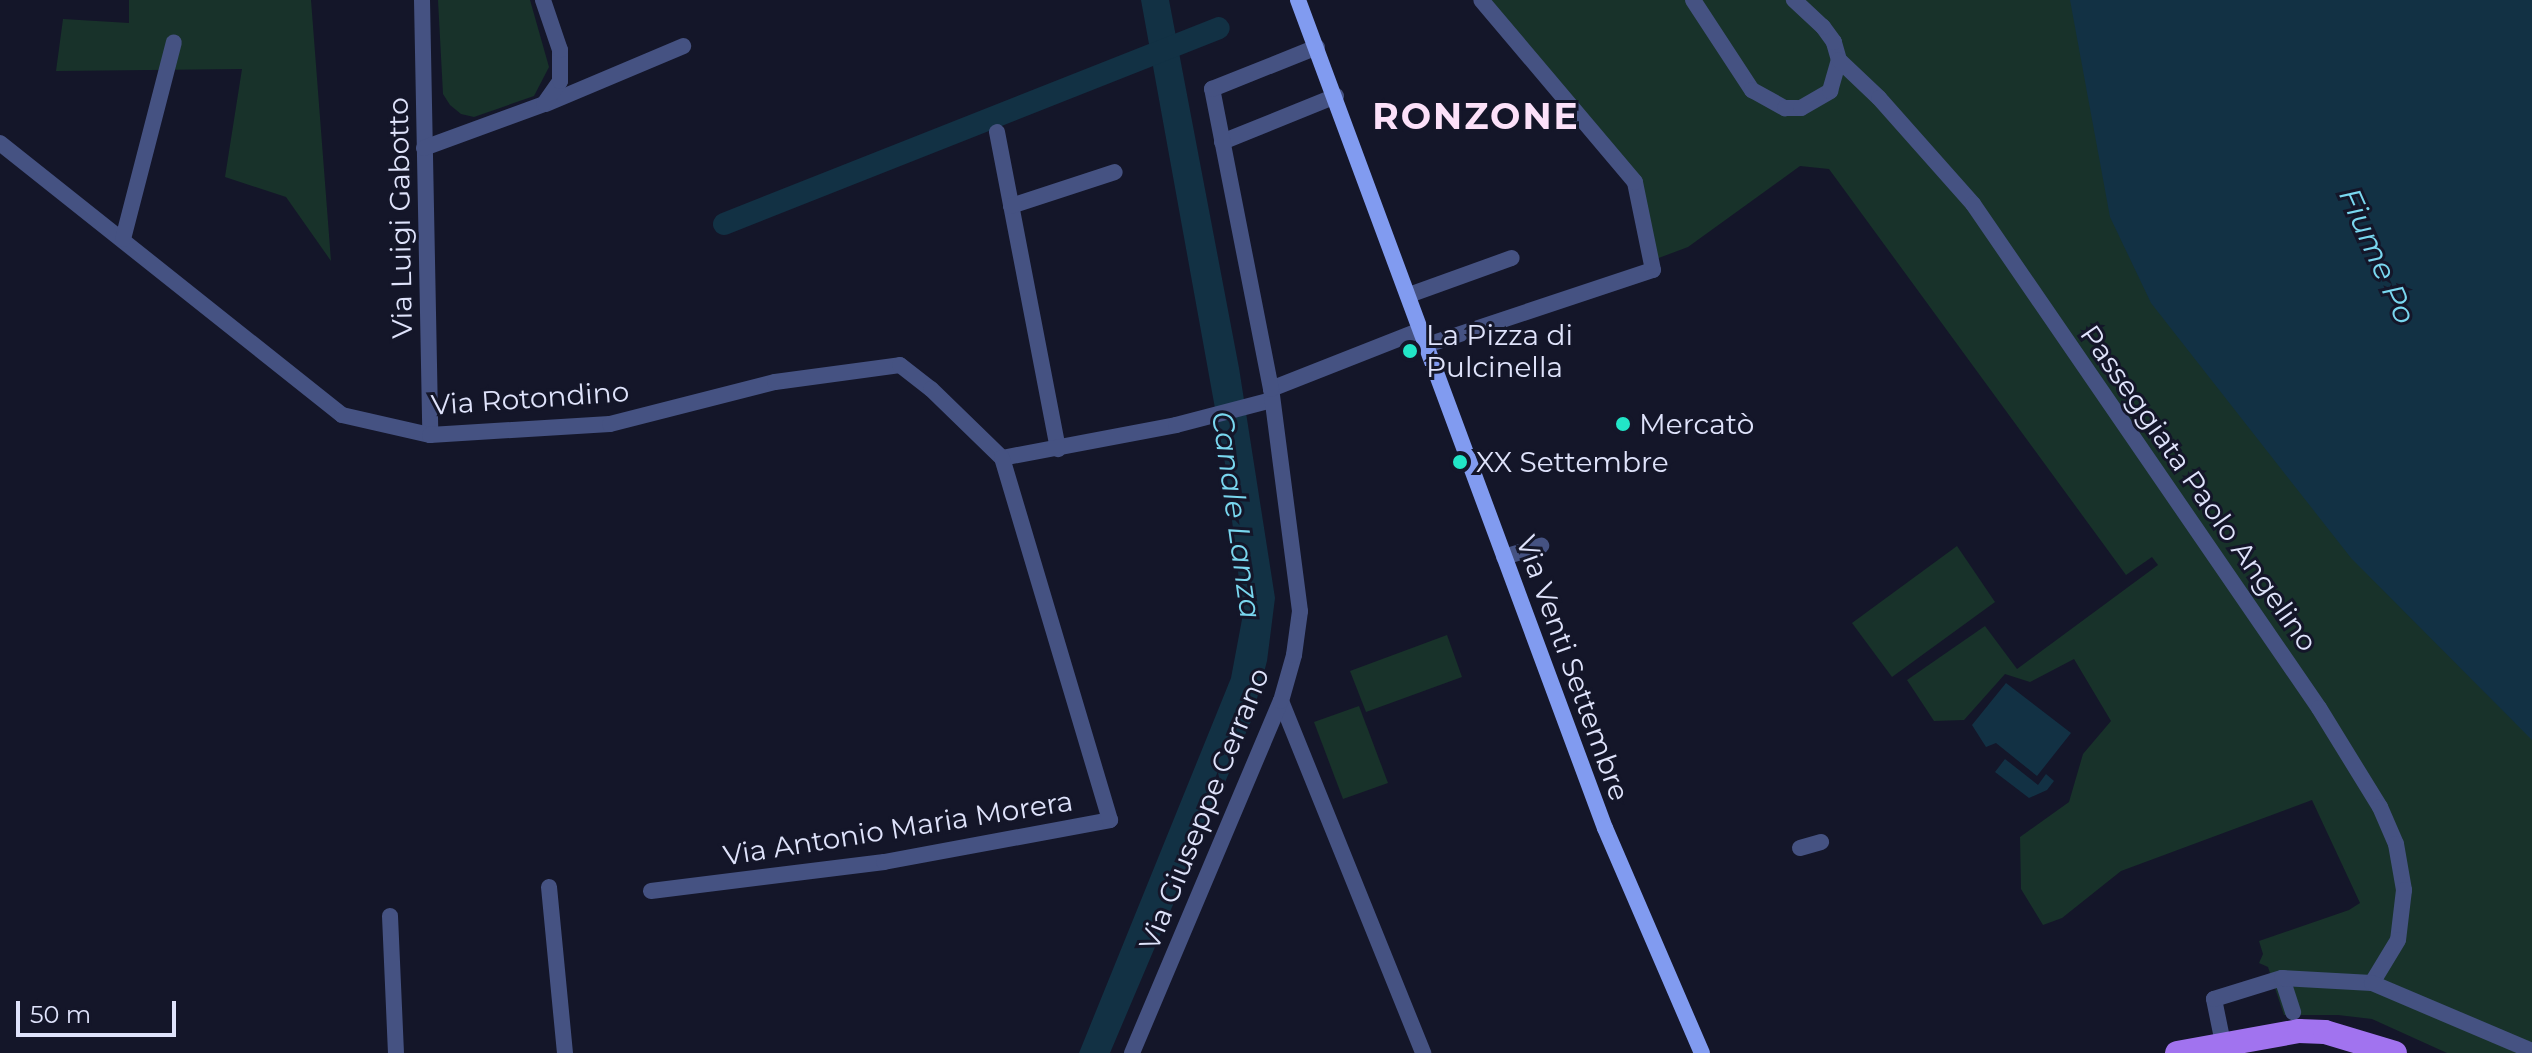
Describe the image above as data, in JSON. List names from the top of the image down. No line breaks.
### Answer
{"streets":{"main road":["Via Venti Settembre"],"street":["Via Luigi Gabotto","Via Rotondino","Passeggiata Paolo Angelino","Via Giuseppe Cerrano","Via Antonio Maria Morera"]},"crossings":[["Via Luigi Gabotto","Via Rotondino"],["Via Rotondino","Via Antonio Maria Morera"],["Via Venti Settembre","Via Giuseppe Cerrano"]],"districts":["RONZONE"],"water":["Fiume Po","Canale Lanza"],"places":["La Pizza di Pulcinella","Mercatò","XX Settembre"],"scale_bar":"50 m"}
